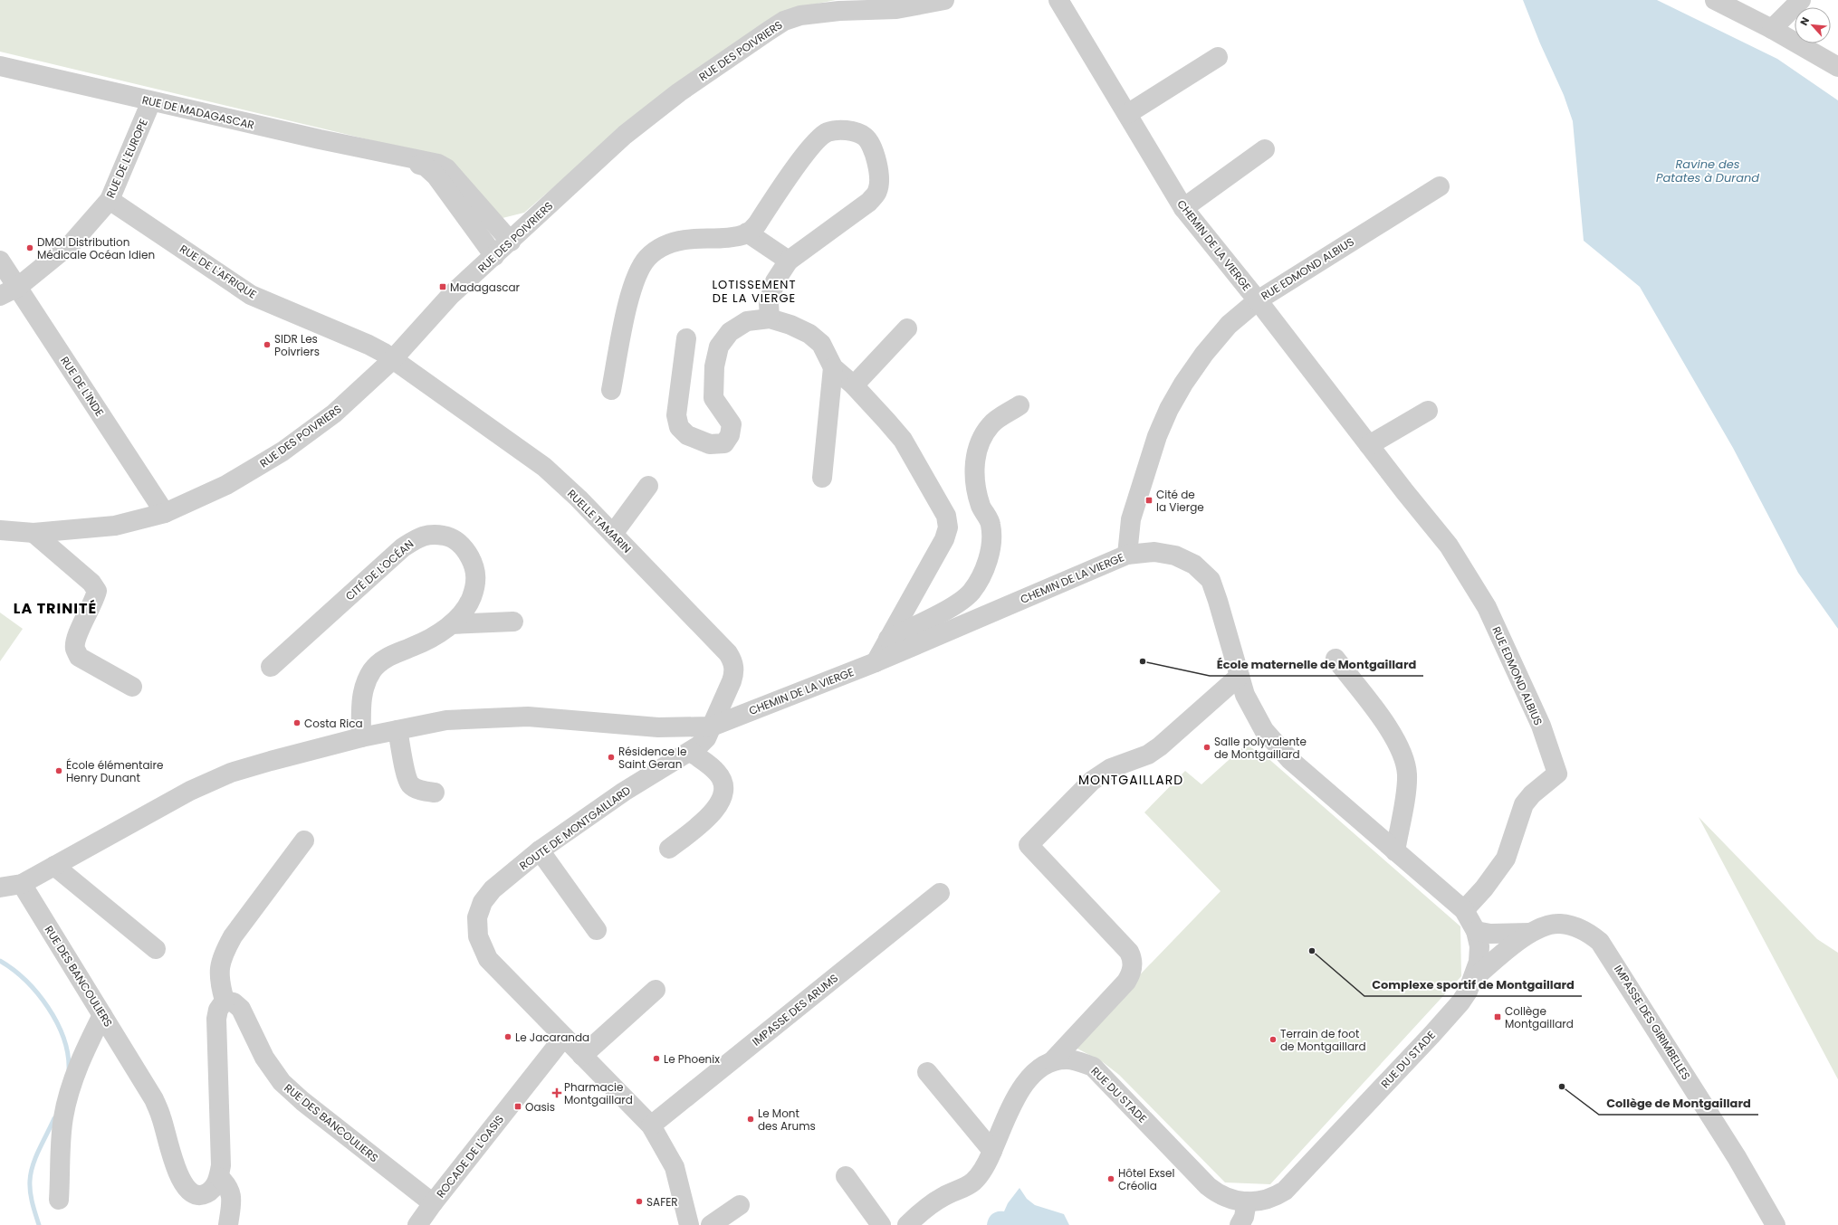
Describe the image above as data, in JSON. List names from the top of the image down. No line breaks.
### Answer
{"streets":{"street":["RUE DES POIVRIERS","RUE DE MADAGASCAR","RUE DE L'EUROPE","CHEMIN DE LA VIERGE","RUE EDMOND ALBIUS","RUE DE L'AFRIQUE","RUE DE L'INDE","RUELLE TAMARIN","CITÉ DE L'OCÉAN","ROUTE DE MONTGAILLARD","RUE DES BANCOULIERS","IMPASSE DES ARUMS","IMPASSE DES GIRIMBELLES","RUE DU STADE","ROCADE DE L'OASIS"]},"crossings":[["RUE DES POIVRIERS","RUE DE MADAGASCAR"],["RUE DES POIVRIERS","RUE DE L'AFRIQUE"],["RUE DES POIVRIERS","RUE DE L'INDE"],["RUE DES POIVRIERS","RUELLE TAMARIN"],["RUE DE MADAGASCAR","RUE DE L'EUROPE"],["RUE DE L'EUROPE","RUE DE L'AFRIQUE"],["RUE DE L'EUROPE","RUE DE L'INDE"],["CHEMIN DE LA VIERGE","RUE EDMOND ALBIUS"],["CHEMIN DE LA VIERGE","RUELLE TAMARIN"],["CHEMIN DE LA VIERGE","ROUTE DE MONTGAILLARD"],["CHEMIN DE LA VIERGE","RUE DU STADE"],["RUE EDMOND ALBIUS","RUE DU STADE"],["RUE DE L'AFRIQUE","RUELLE TAMARIN"],["RUELLE TAMARIN","ROUTE DE MONTGAILLARD"],["ROUTE DE MONTGAILLARD","IMPASSE DES ARUMS"],["ROUTE DE MONTGAILLARD","ROCADE DE L'OASIS"],["RUE DES BANCOULIERS","ROCADE DE L'OASIS"],["IMPASSE DES GIRIMBELLES","RUE DU STADE"]],"districts":["LOTISSEMENT DE LA VIERGE","LA TRINITÉ","MONTGAILLARD"],"water":["Ravine des Patates à Durand"],"places":{"other":["DMOI Distribution Médicale Océan Idien","SIDR Les Poivriers","École maternelle de Montgaillard","Costa Rica","Salle polyvalente de Montgaillard","Résidence le Saint Geran","École élémentaire Henry Dunant","Complexe sportif de Montgaillard","Le Jacaranda","Terrain de foot de Montgaillard","Le Phoenix","Collège de Montgaillard","Le Mont des Arums","Hôtel Exsel Créolia","SAFER"],"transit":["Madagascar","Cité de la Vierge","Collège Montgaillard","Oasis"],"health":["Pharmacie Montgaillard"]},"north":"top left"}
